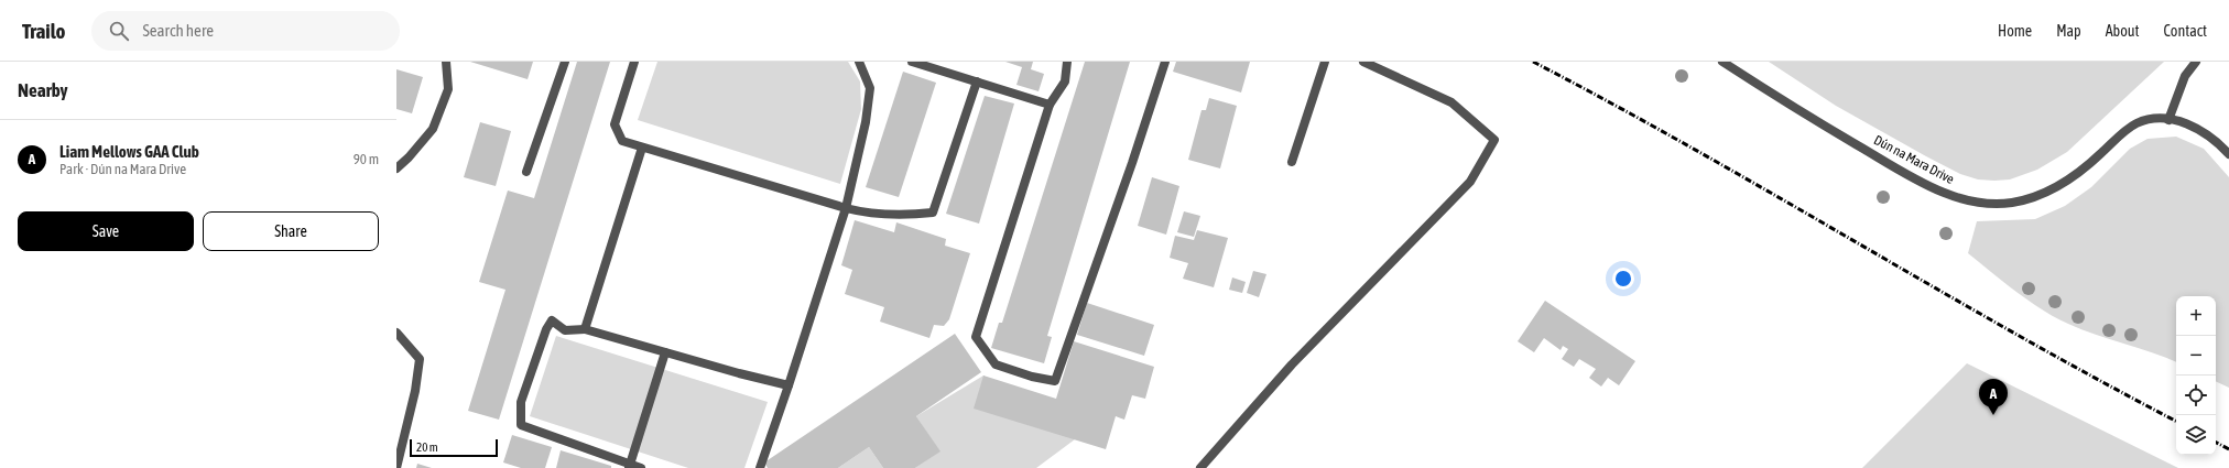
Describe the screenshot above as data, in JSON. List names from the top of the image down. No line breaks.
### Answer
{"streets":{"street":["Dún na Mara Drive"]},"scale_bar":"20 m","page":{"header":"Trailo","search":"Search here","nav":["Home","Map","About","Contact"],"heading":"Nearby","list":[{"mark":"A","name":"Liam Mellows GAA Club","note":"Park · Dún na Mara Drive","value":"90 m"}],"buttons":["Save","Share"],"map_buttons":["+","−"],"pins":"A","scale":"20 m"}}
